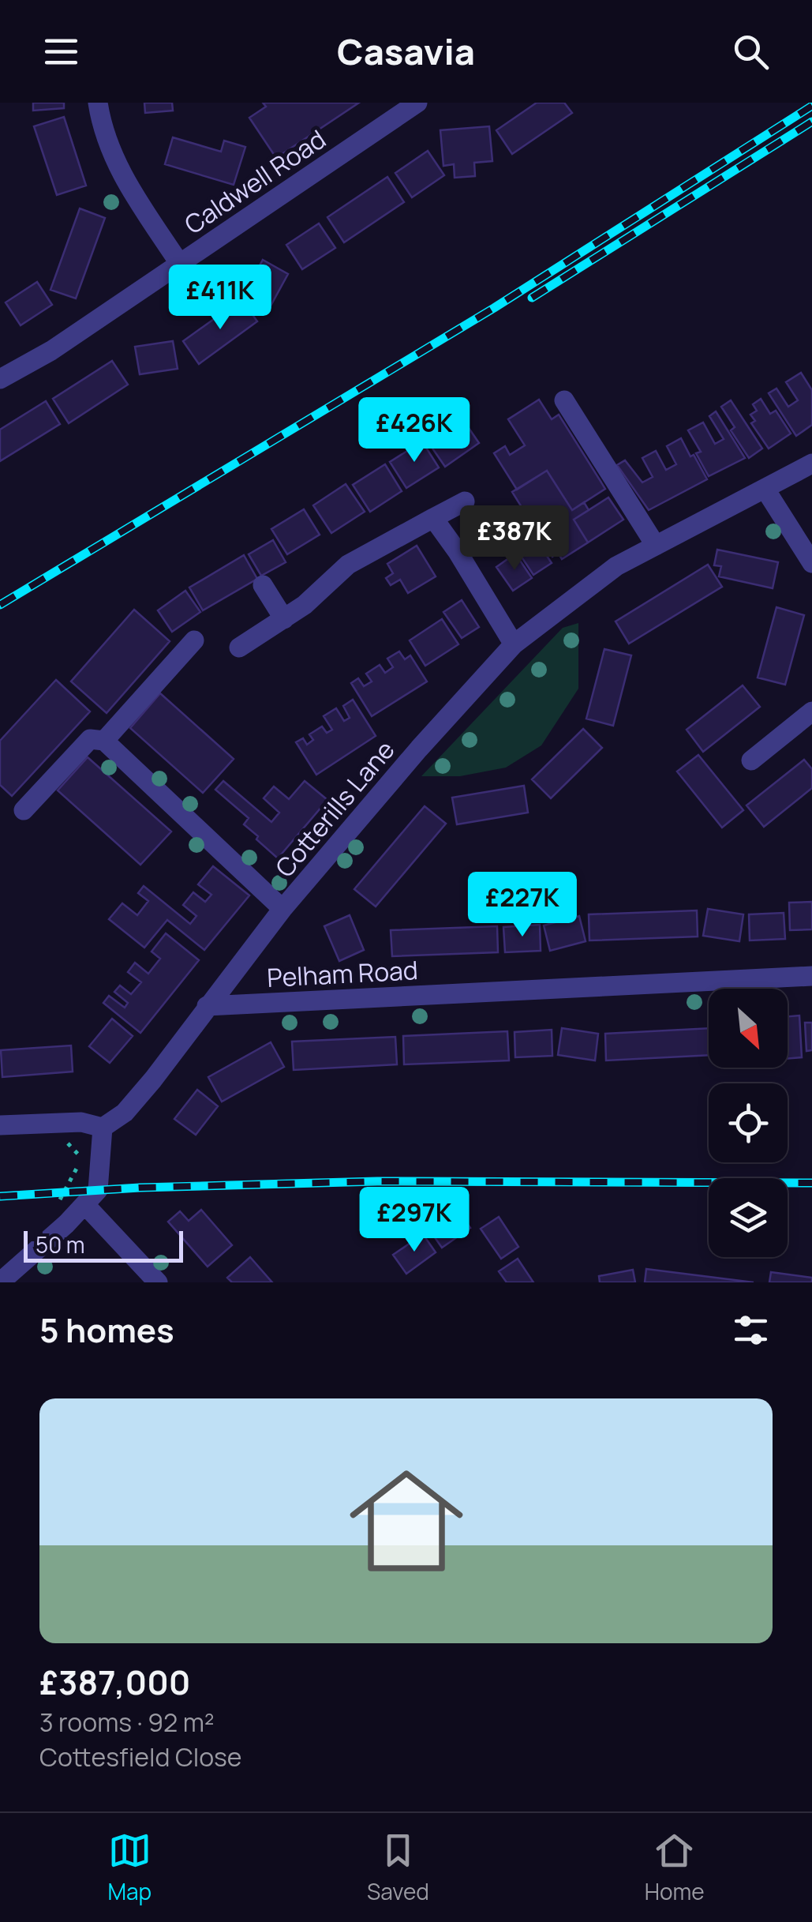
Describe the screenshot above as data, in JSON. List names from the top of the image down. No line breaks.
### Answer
{"streets":{"street":["Caldwell Road","Cotterills Lane","Pelham Road"]},"crossings":[["Cotterills Lane","Pelham Road"]],"scale_bar":"50 m","north":"bottom right","page":{"header":"Casavia","price":["£411K","£426K","£387K","£227K","£297K"],"scale":"50 m","heading":"5 homes","list":[{"name":"£387,000","note":"3 rooms · 92 m² · Cottesfield Close"}],"tabs":["Map","Saved","Home"]}}
